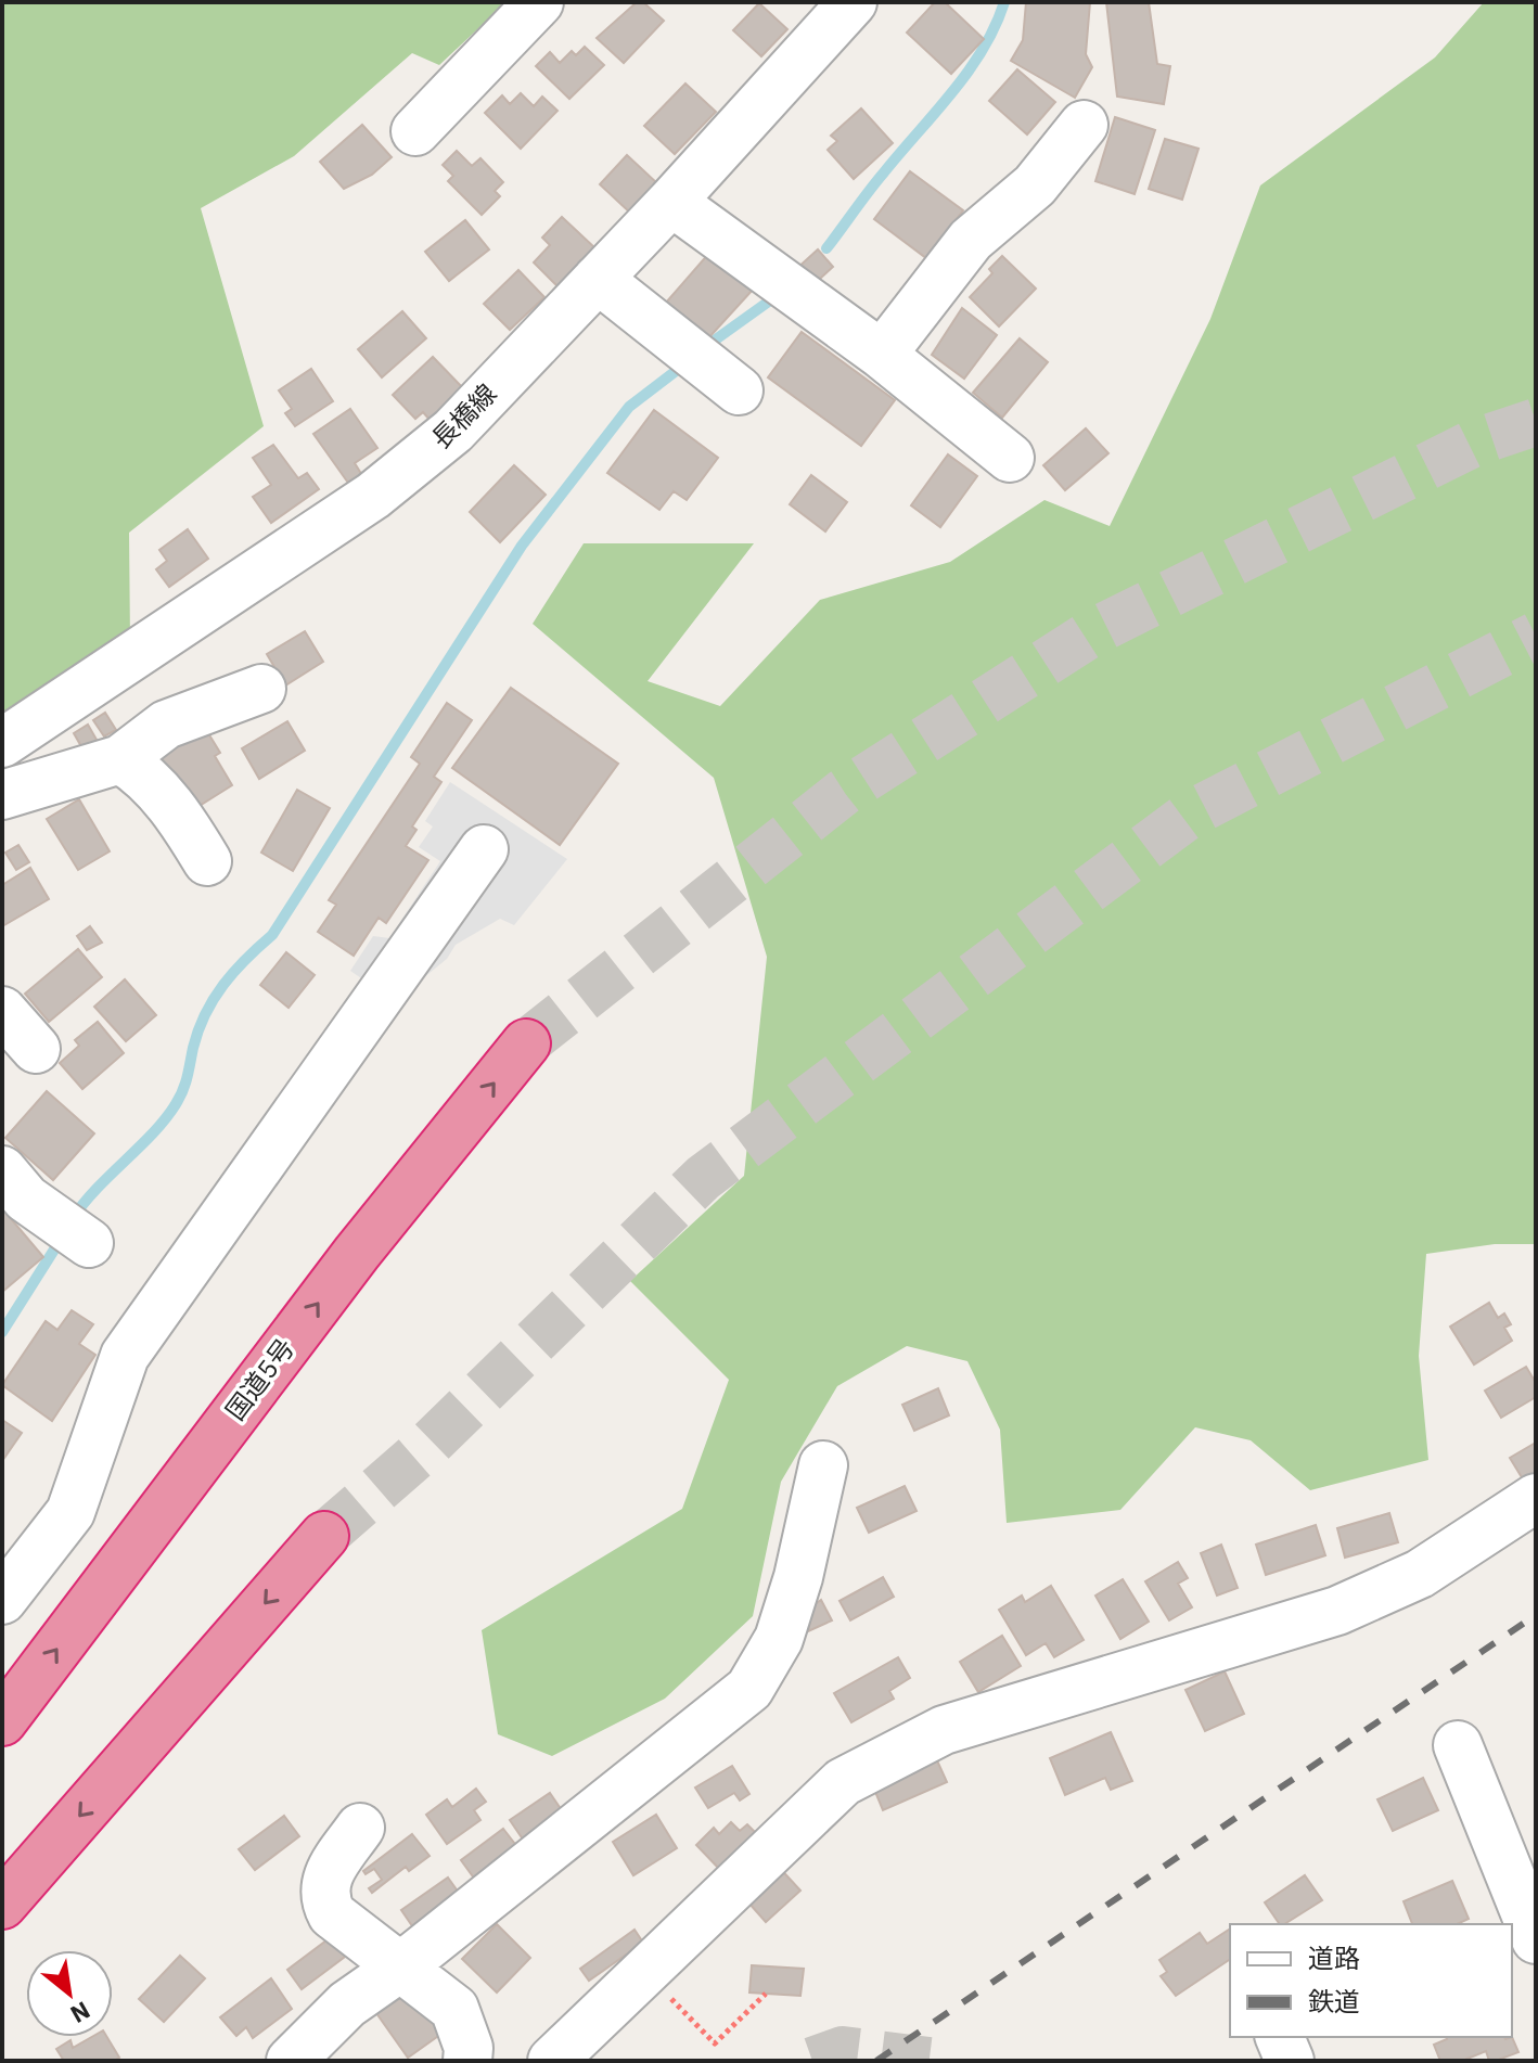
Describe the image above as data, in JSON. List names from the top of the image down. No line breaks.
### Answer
{"streets":{"highway":["国道5号"],"street":["長橋線"]},"legend":["道路","鉄道"],"north":"bottom right"}
